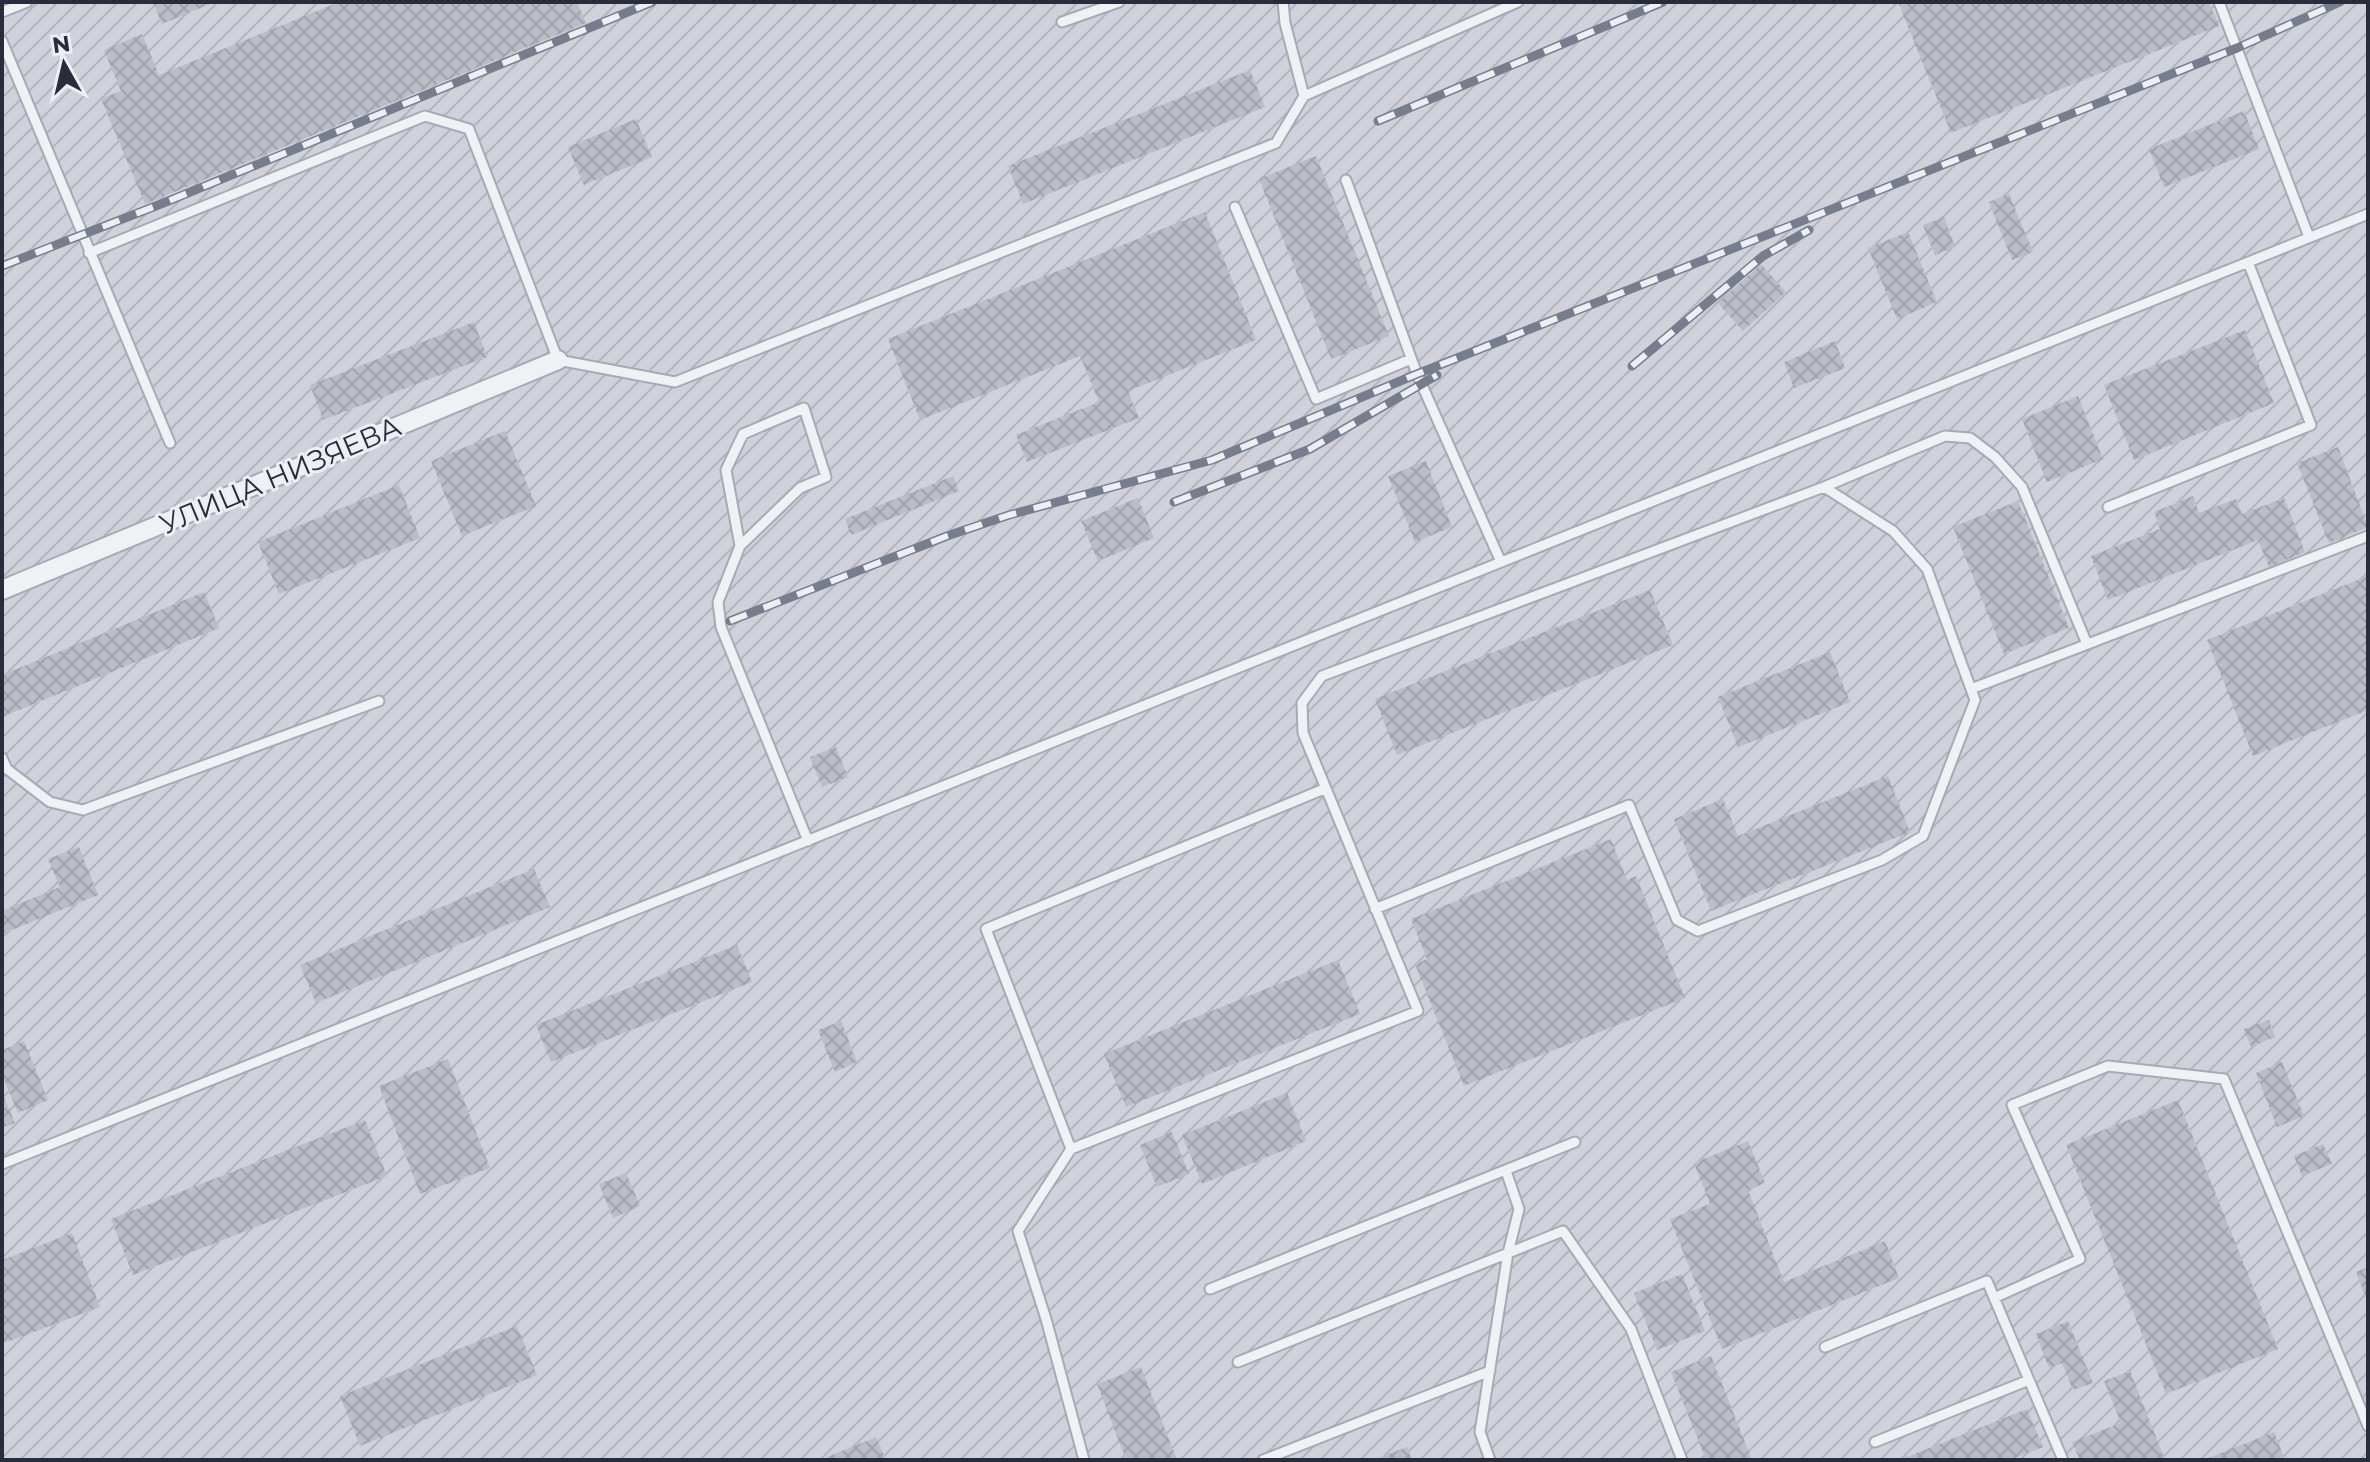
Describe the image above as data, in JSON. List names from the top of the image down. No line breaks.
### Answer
{"streets":{"street":["УЛИЦА НИЗЯЕВА"]},"north":"top"}
